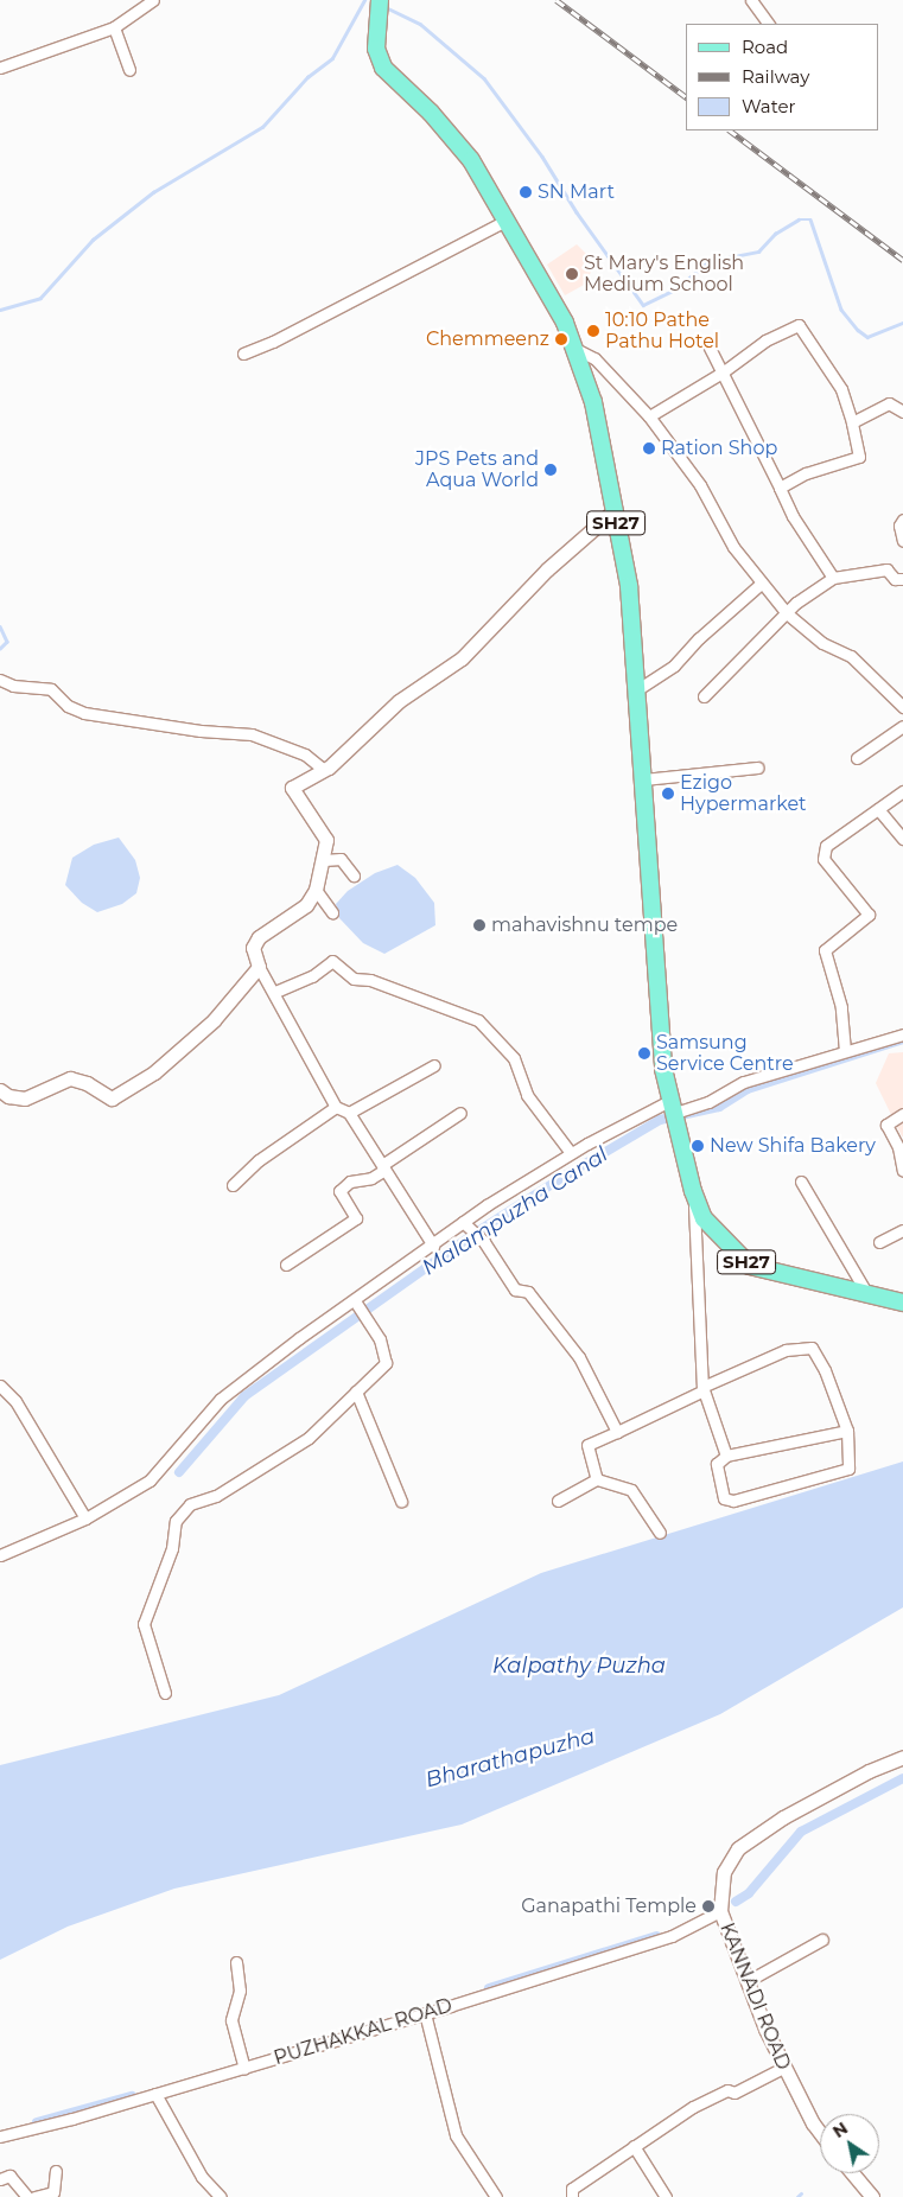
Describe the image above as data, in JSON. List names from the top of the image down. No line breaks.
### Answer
{"streets":{"main road":["SH27"],"street":["KANNADI ROAD","PUZHAKKAL ROAD"]},"crossings":[["KANNADI ROAD","PUZHAKKAL ROAD"]],"water":["Malampuzha Canal","Kalpathy Puzha","Bharathapuzha"],"places":["SN Mart","St Mary's English Medium School","10:10 Pathe Pathu Hotel","Chemmeenz","Ration Shop","JPS Pets and Aqua World","Ezigo Hypermarket","mahavishnu tempe","Samsung Service Centre","New Shifa Bakery","Ganapathi Temple"],"legend":["Road","Railway","Water"],"north":"top left"}
